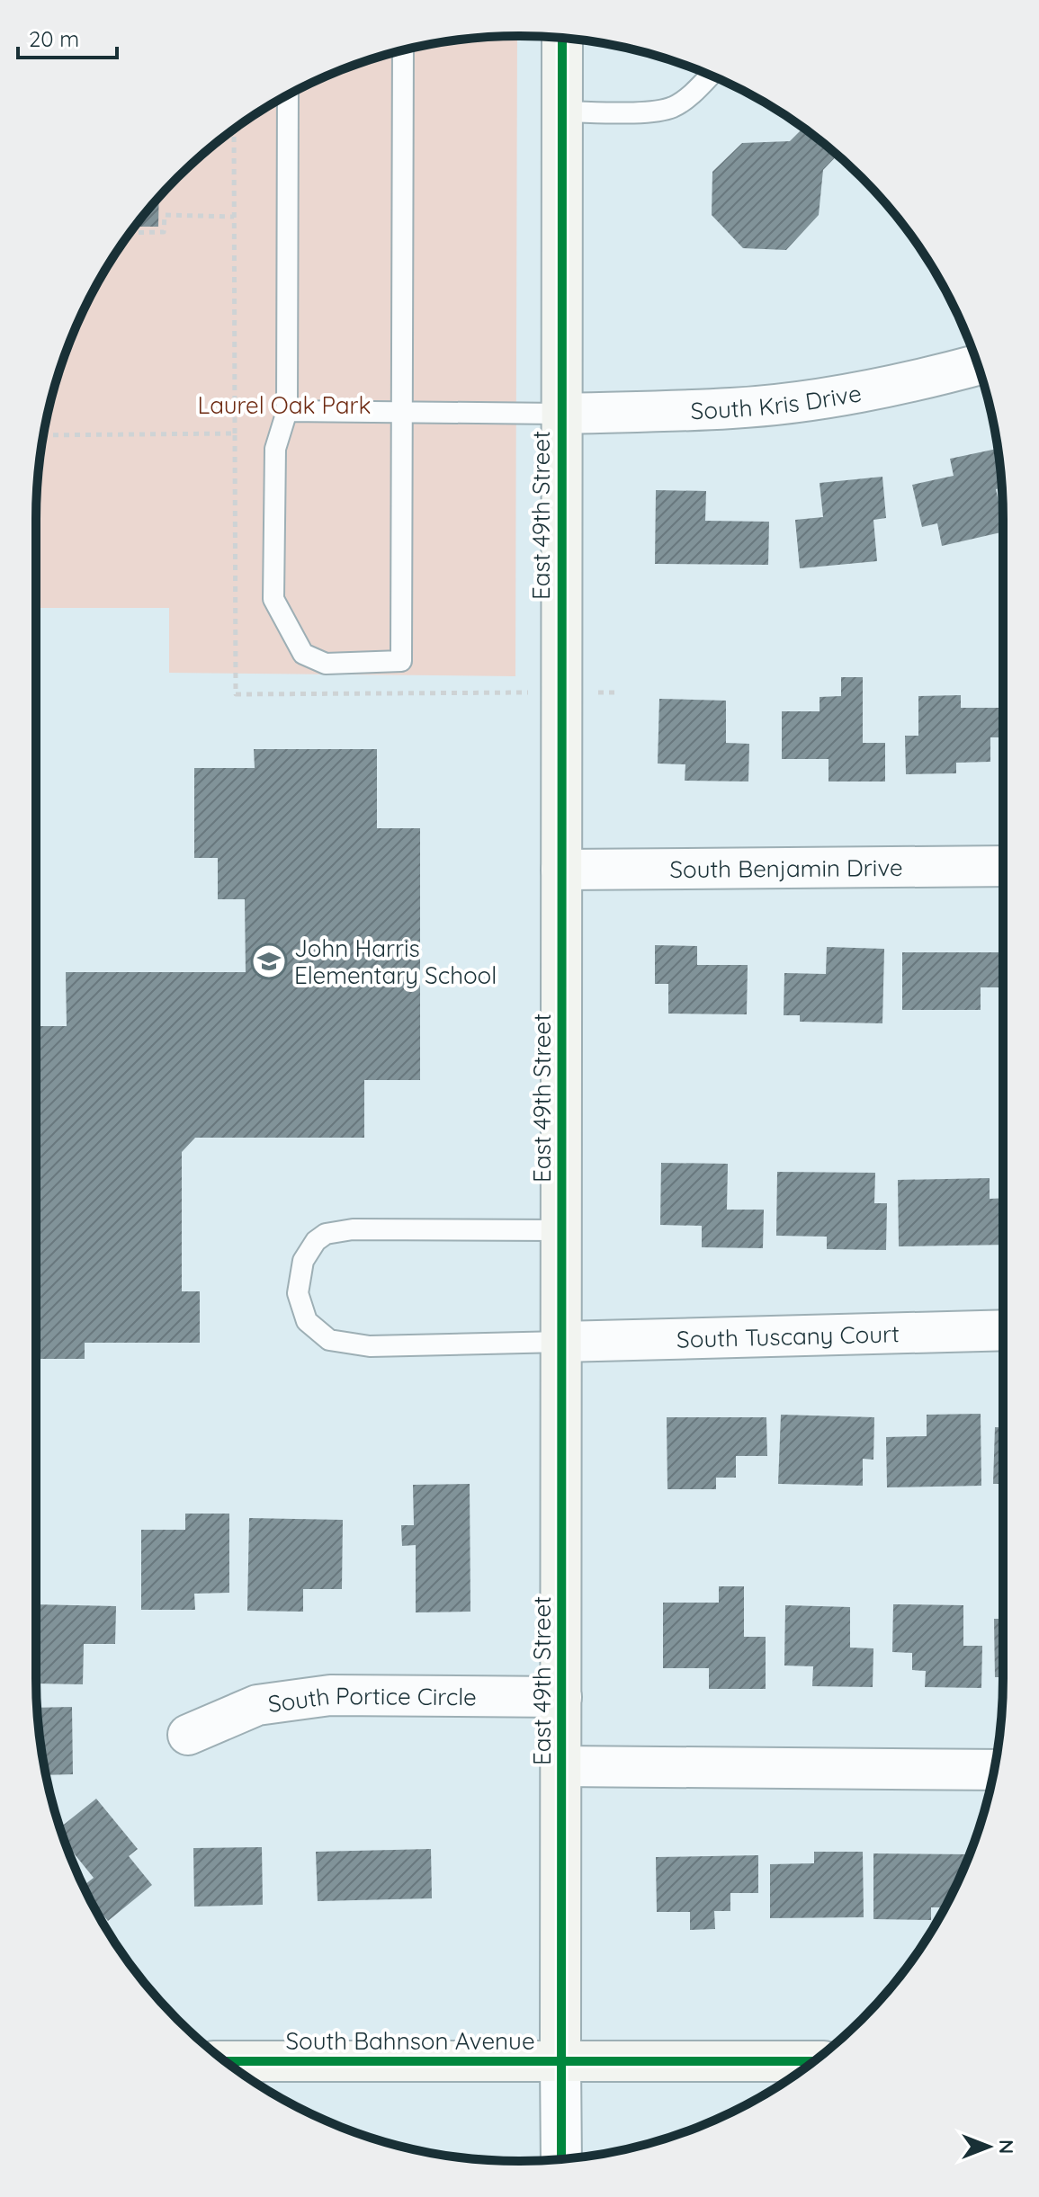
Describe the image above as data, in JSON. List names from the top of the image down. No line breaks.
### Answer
{"streets":{"street":["South Kris Drive","East 49th Street","South Benjamin Drive","South Tuscany Court","South Portice Circle","South Bahnson Avenue"]},"crossings":[["South Kris Drive","East 49th Street"],["East 49th Street","South Benjamin Drive"],["East 49th Street","South Tuscany Court"],["East 49th Street","South Portice Circle"],["East 49th Street","South Bahnson Avenue"]],"parks":["Laurel Oak Park"],"places":{"school or university":["John Harris Elementary School"]},"scale_bar":"20 m","north":"right"}
